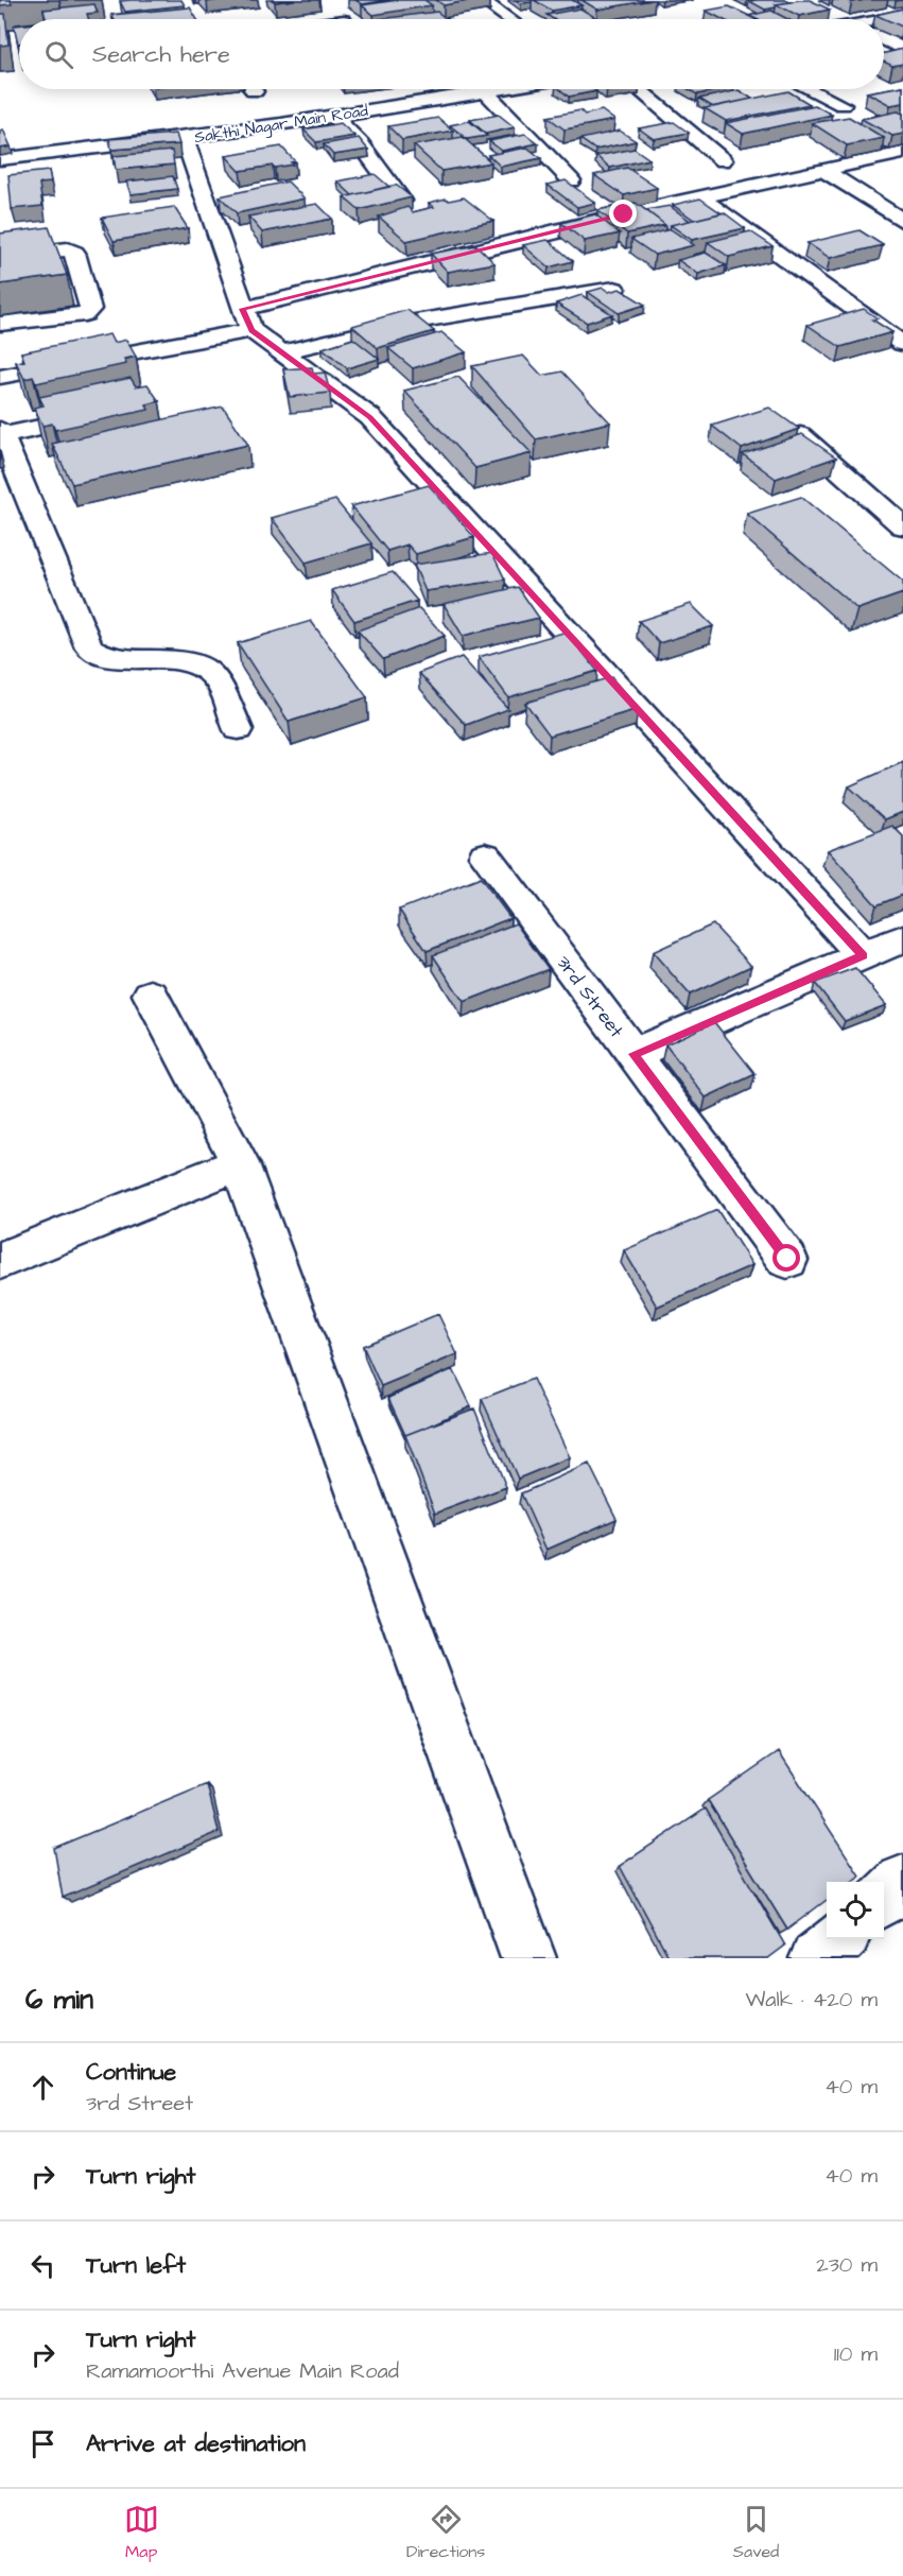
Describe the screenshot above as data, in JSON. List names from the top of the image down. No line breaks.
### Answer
{"streets":{"street":["Sakthi Nagar Main Road","3rd Street"]},"page":{"search":"Search here","heading":["6 min","Walk · 420 m"],"list":[["Continue","3rd Street","40 m"],["Turn right","40 m"],["Turn left","230 m"],["Turn right","Ramamoorthi Avenue Main Road","110 m"],"Arrive at destination"],"nav":["Map","Directions","Saved"]}}
